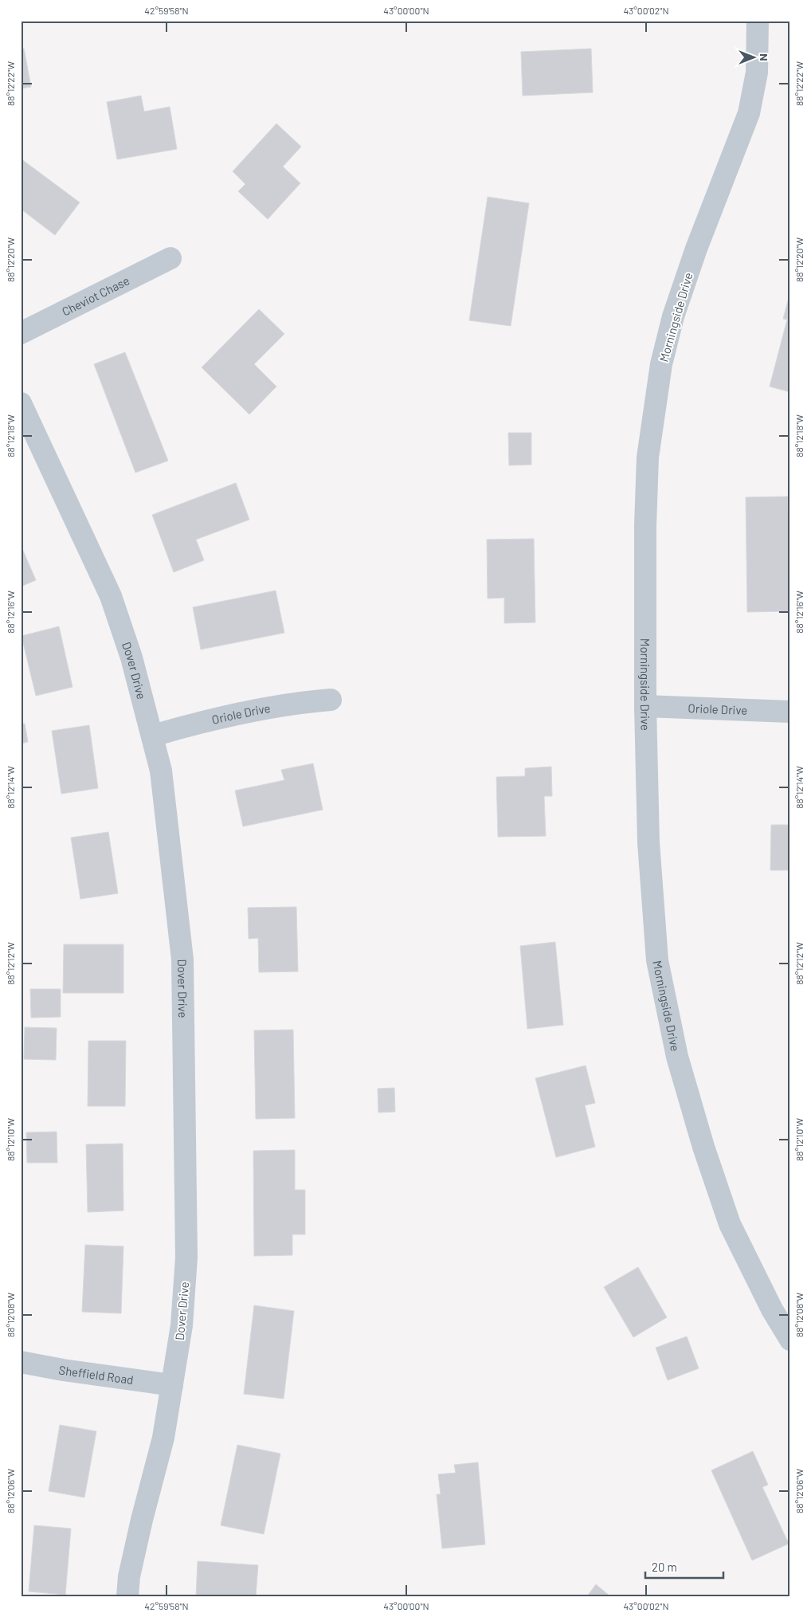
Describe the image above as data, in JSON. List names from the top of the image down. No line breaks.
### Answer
{"streets":{"street":["Cheviot Chase","Morningside Drive","Dover Drive","Oriole Drive","Sheffield Road"]},"crossings":[["Morningside Drive","Oriole Drive"],["Dover Drive","Oriole Drive"],["Dover Drive","Sheffield Road"]],"scale_bar":"20 m","north":"right","coordinates":["42°59'58\"N","43°00'00\"N","43°00'02\"N","88°12'22\"W","88°12'20\"W","88°12'18\"W","88°12'16\"W","88°12'14\"W","88°12'12\"W","88°12'10\"W","88°12'08\"W","88°12'06\"W"]}
